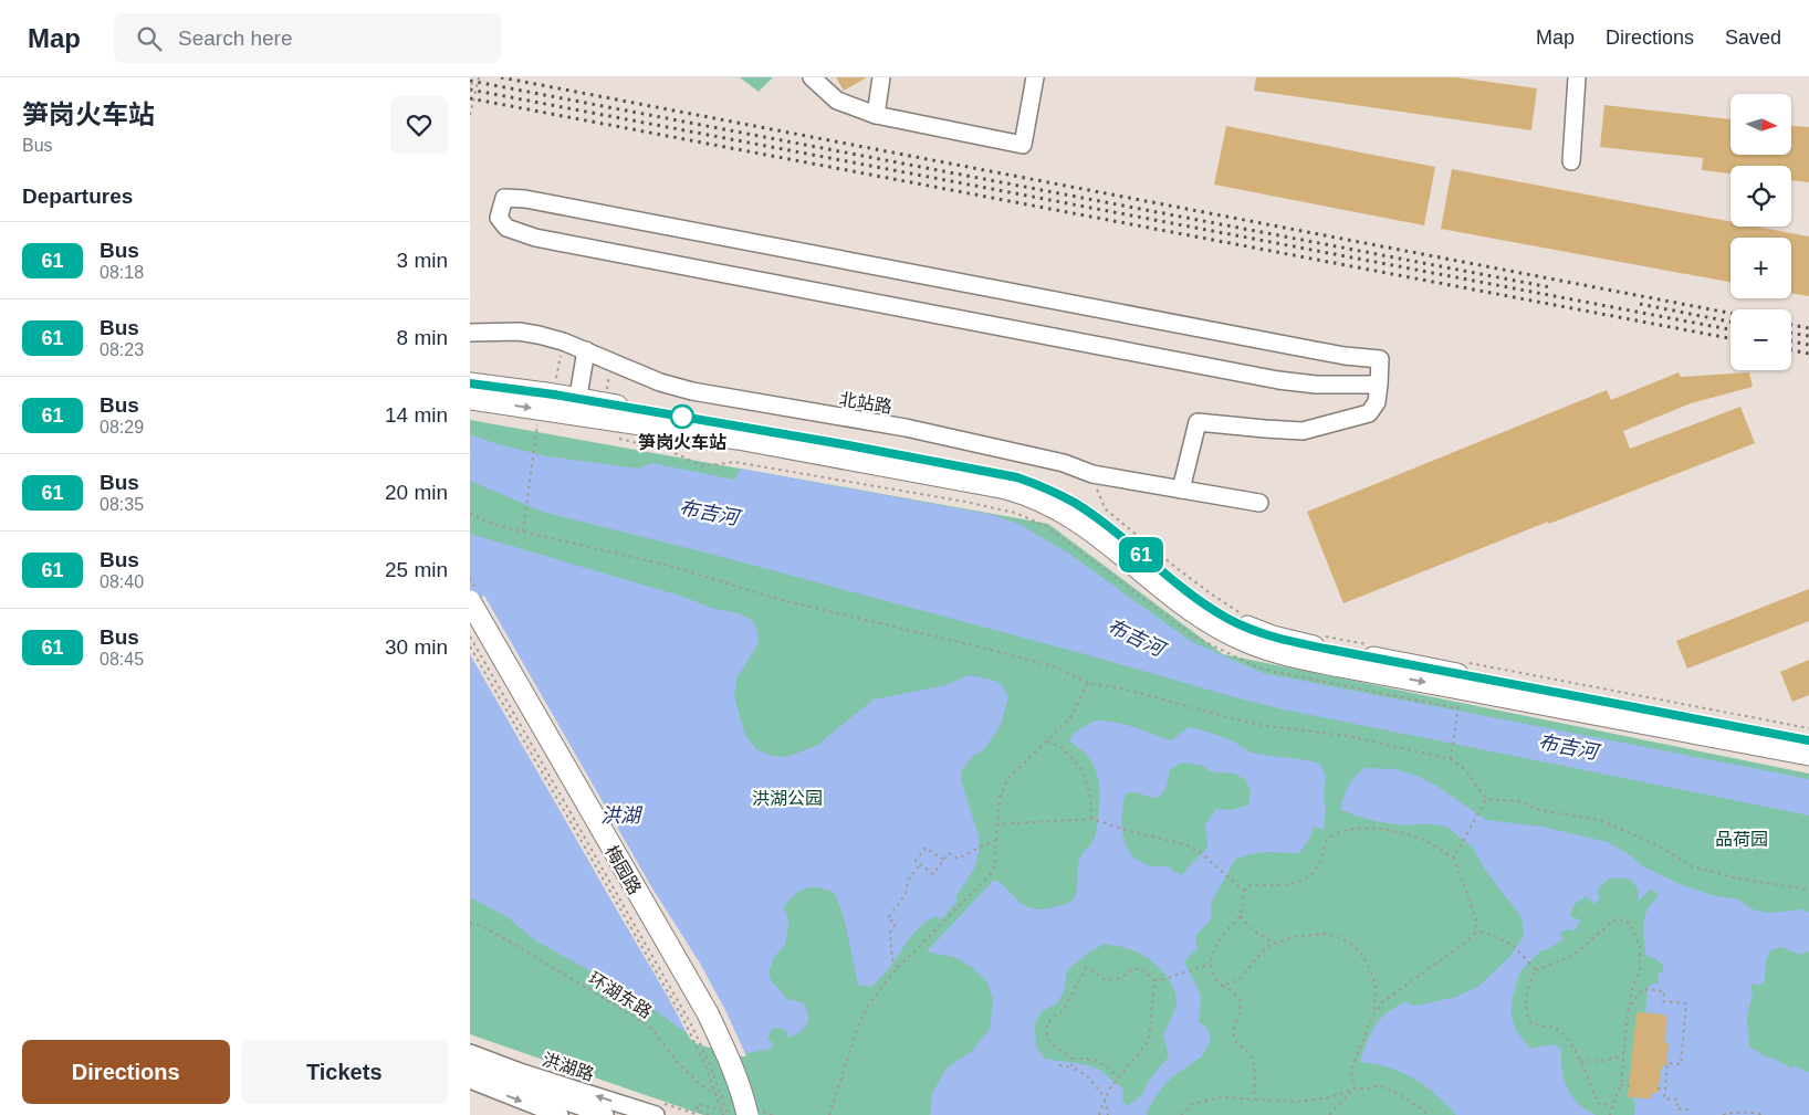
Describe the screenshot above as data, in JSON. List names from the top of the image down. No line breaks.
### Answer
{"streets":{"main road":["梅园路"],"street":["北站路","洪湖路"],"path":["环湖东路"]},"crossings":[["梅园路","环湖东路"]],"water":["布吉河","洪湖"],"parks":["洪湖公园","品荷园"],"places":["笋岗火车站"],"lines":["bus line 61"],"north":"right","page":{"header":"Map","search":"Search here","nav":["Map","Directions","Saved"],"heading":[["笋岗火车站","Bus"],"Departures"],"on_map":"61","map_buttons":["+","−"],"list":[{"mark":"61","name":"Bus","note":"08:18","value":"3 min"},{"mark":"61","name":"Bus","note":"08:23","value":"8 min"},{"mark":"61","name":"Bus","note":"08:29","value":"14 min"},{"mark":"61","name":"Bus","note":"08:35","value":"20 min"},{"mark":"61","name":"Bus","note":"08:40","value":"25 min"},{"mark":"61","name":"Bus","note":"08:45","value":"30 min"}],"buttons":["Directions","Tickets"]}}
